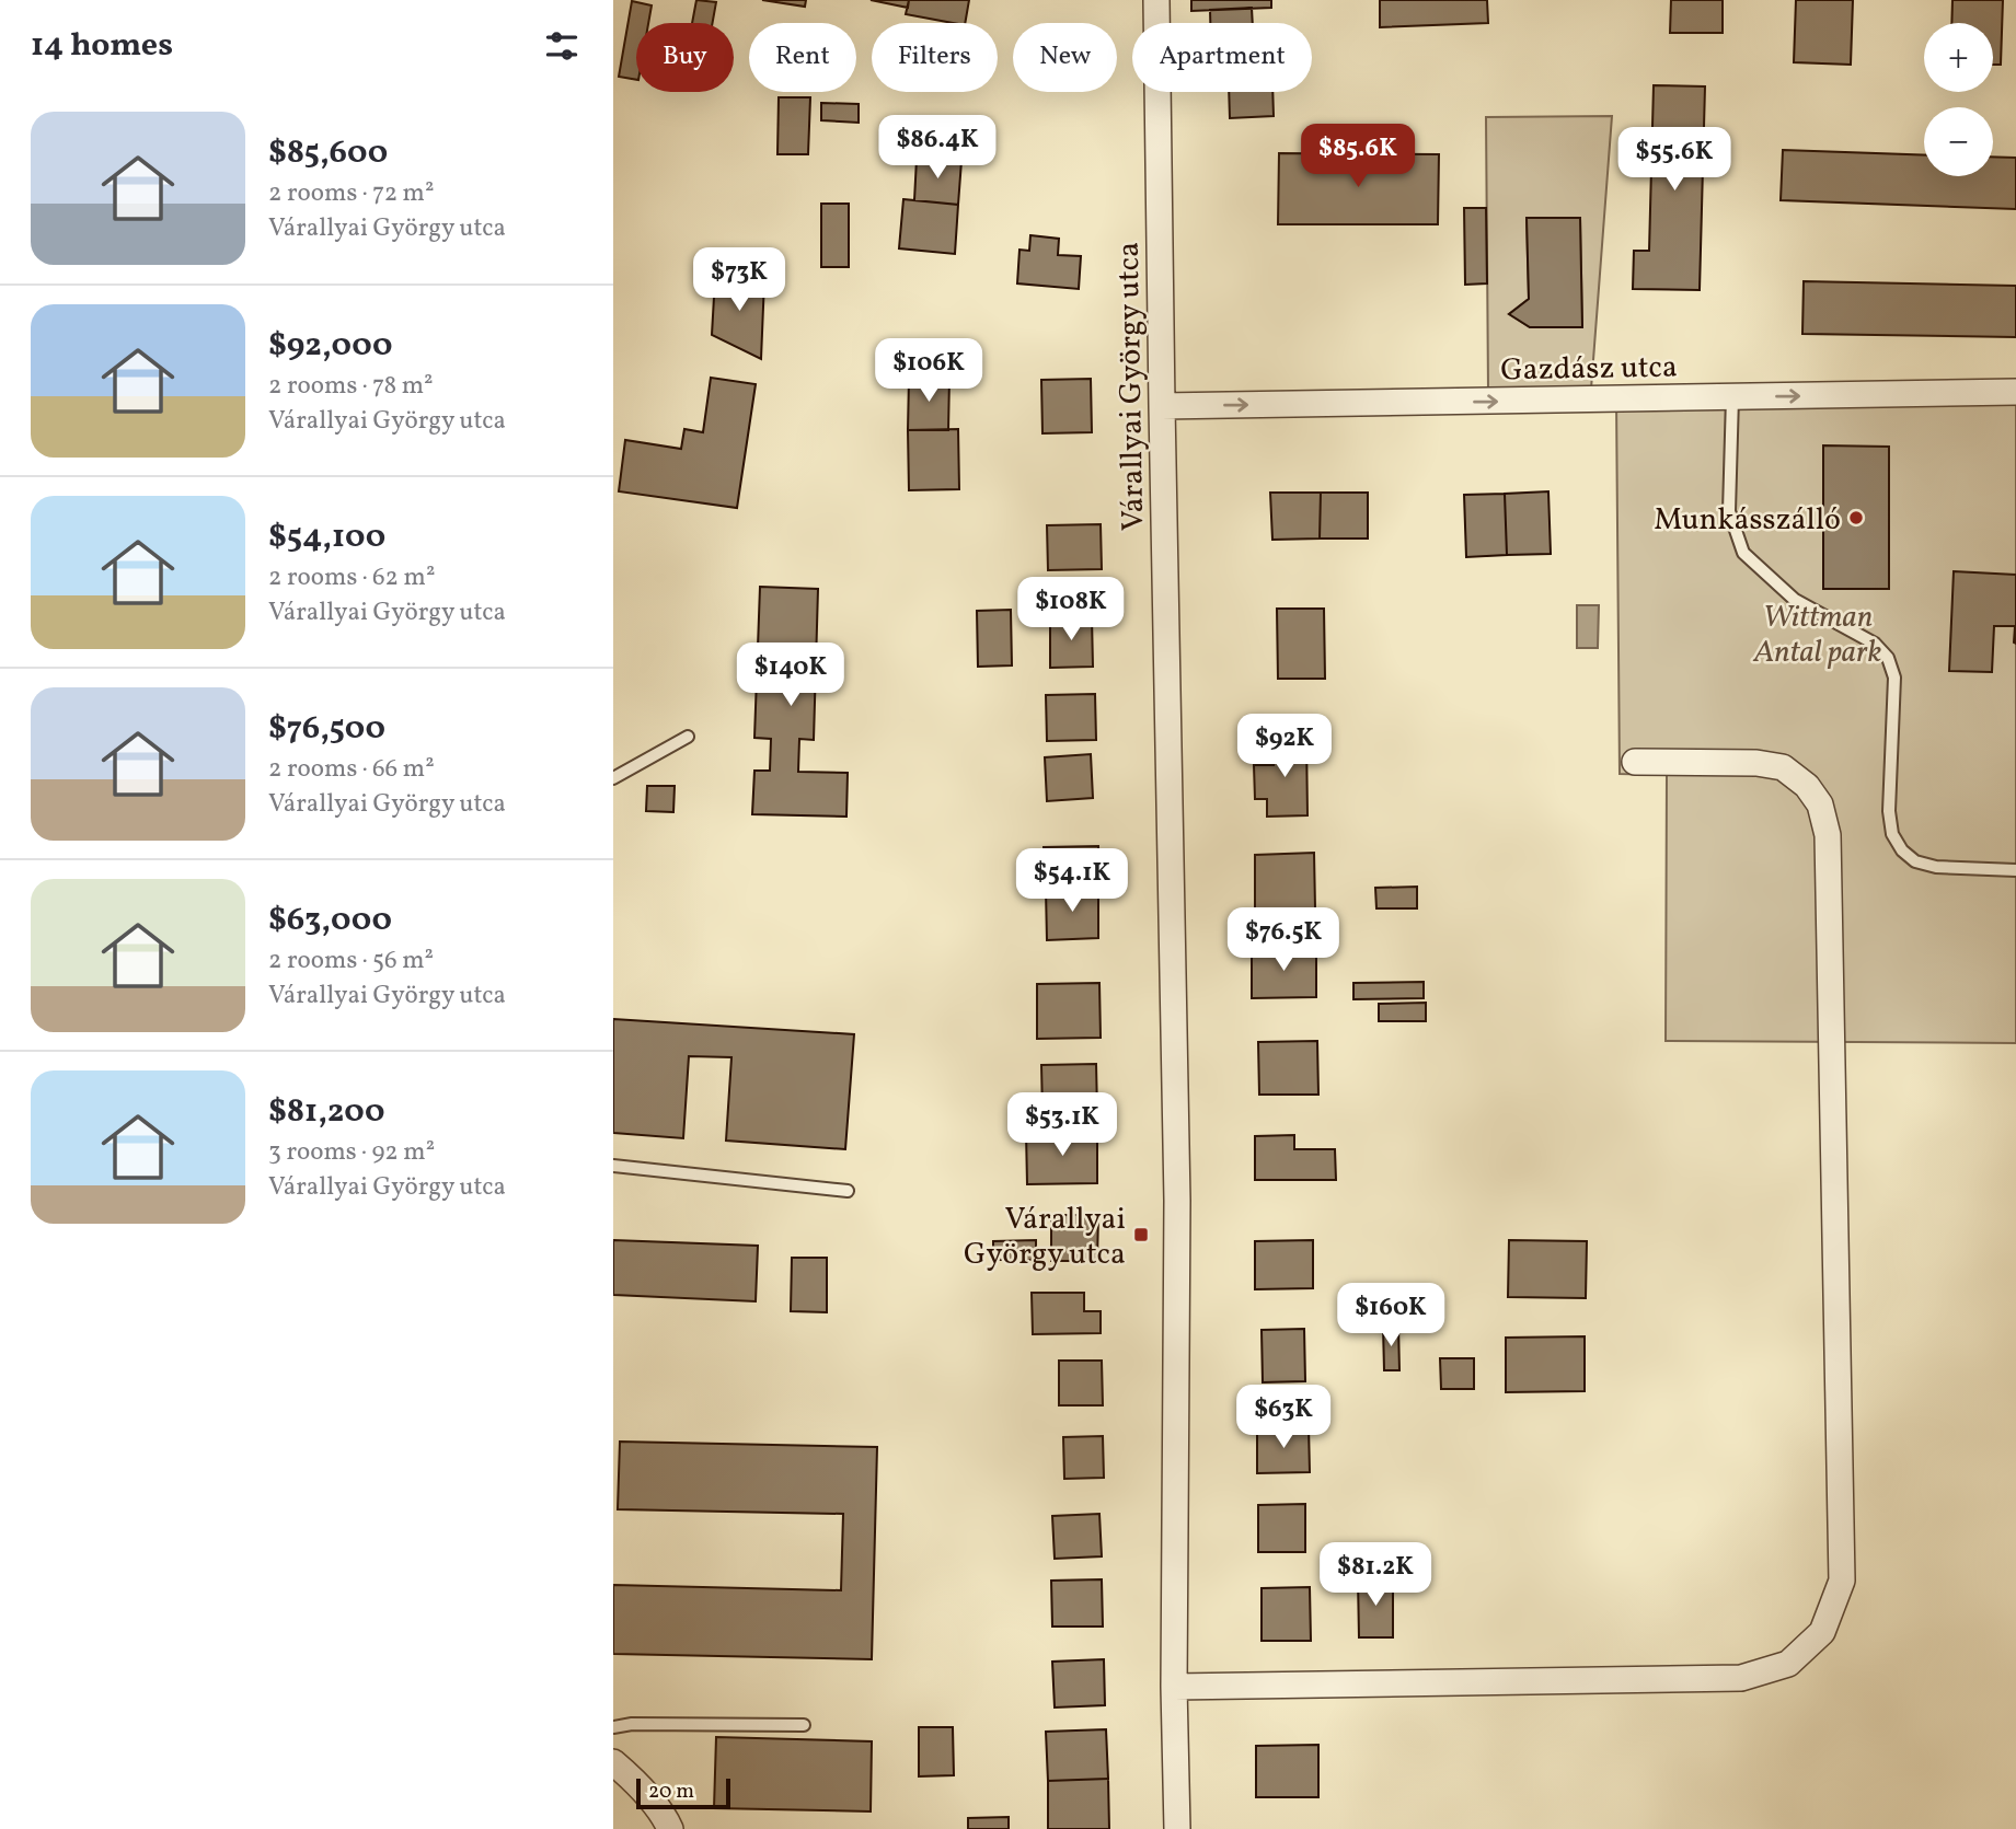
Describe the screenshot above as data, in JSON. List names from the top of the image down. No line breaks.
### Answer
{"streets":{"street":["Gazdász utca","Várallyai György utca"]},"crossings":[["Gazdász utca","Várallyai György utca"]],"one_way":["Gazdász utca"],"parks":["Wittman Antal park"],"places":{"other":["Munkásszálló"],"transit":["Várallyai György utca"]},"scale_bar":"20 m","page":{"heading":"14 homes","map_buttons":["+","−"],"chip":["Buy","Rent","Filters","New","Apartment"],"list":[{"name":"$85,600","note":"2 rooms · 72 m² · Várallyai György utca"},{"name":"$92,000","note":"2 rooms · 78 m² · Várallyai György utca"},{"name":"$54,100","note":"2 rooms · 62 m² · Várallyai György utca"},{"name":"$76,500","note":"2 rooms · 66 m² · Várallyai György utca"},{"name":"$63,000","note":"2 rooms · 56 m² · Várallyai György utca"},{"name":"$81,200","note":"3 rooms · 92 m² · Várallyai György utca"}],"price":["$86.4K","$85.6K","$55.6K","$73K","$106K","$108K","$140K","$92K","$54.1K","$76.5K","$53.1K","$160K","$63K","$81.2K"],"scale":"20 m"}}
